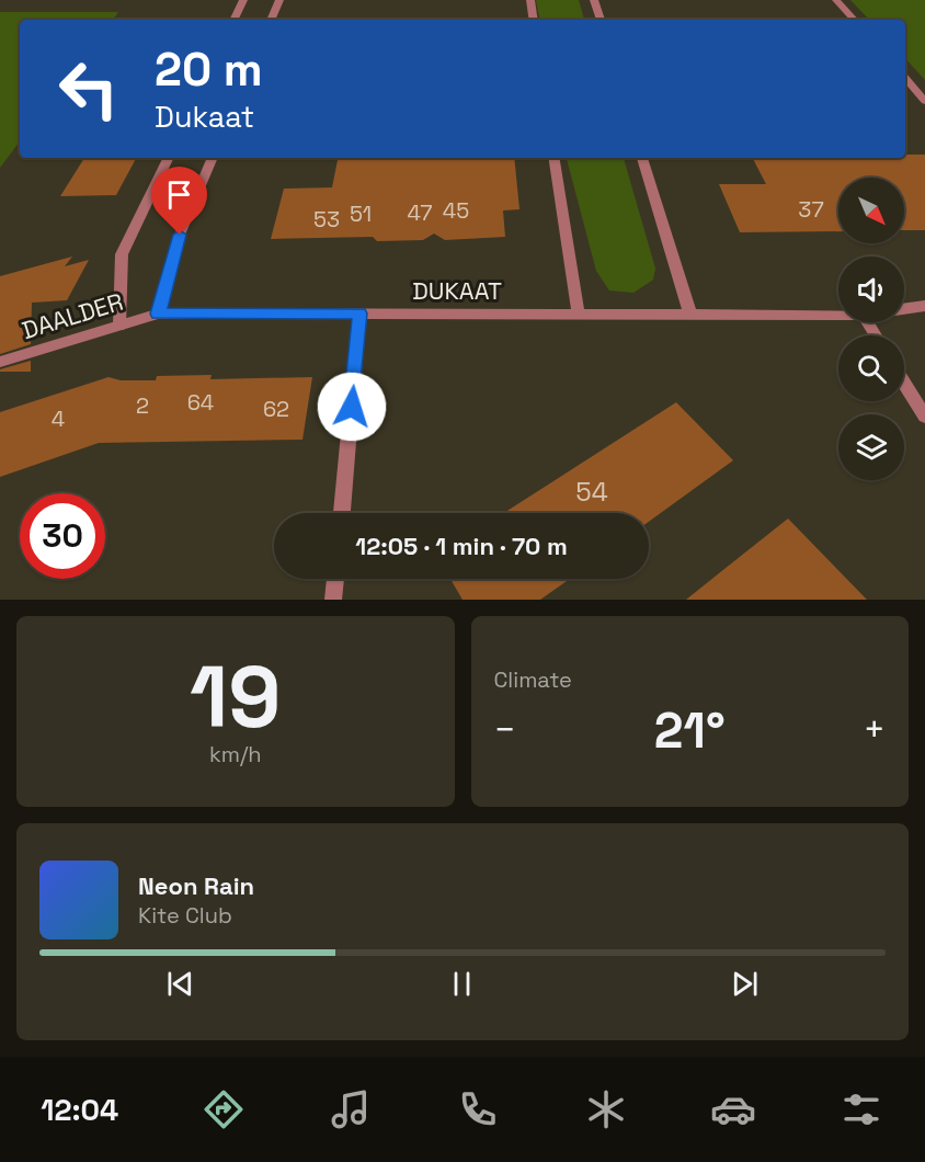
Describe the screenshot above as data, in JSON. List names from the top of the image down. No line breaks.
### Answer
{"streets":{"street":["DUKAAT","DAALDER"]},"crossings":[["DUKAAT","DAALDER"]],"house_numbers":["37","45","47","51","53","64","2","62","4","54"],"north":"bottom right","page":{"turn":["20 m","Dukaat"],"limit":"30","trip":"12:05 · 1 min · 70 m","tile":[["19","km/h"],"Climate"],"heat":["−","21°","+"],"song":["Neon Rain","Kite Club"],"tabs":"12:04"}}
